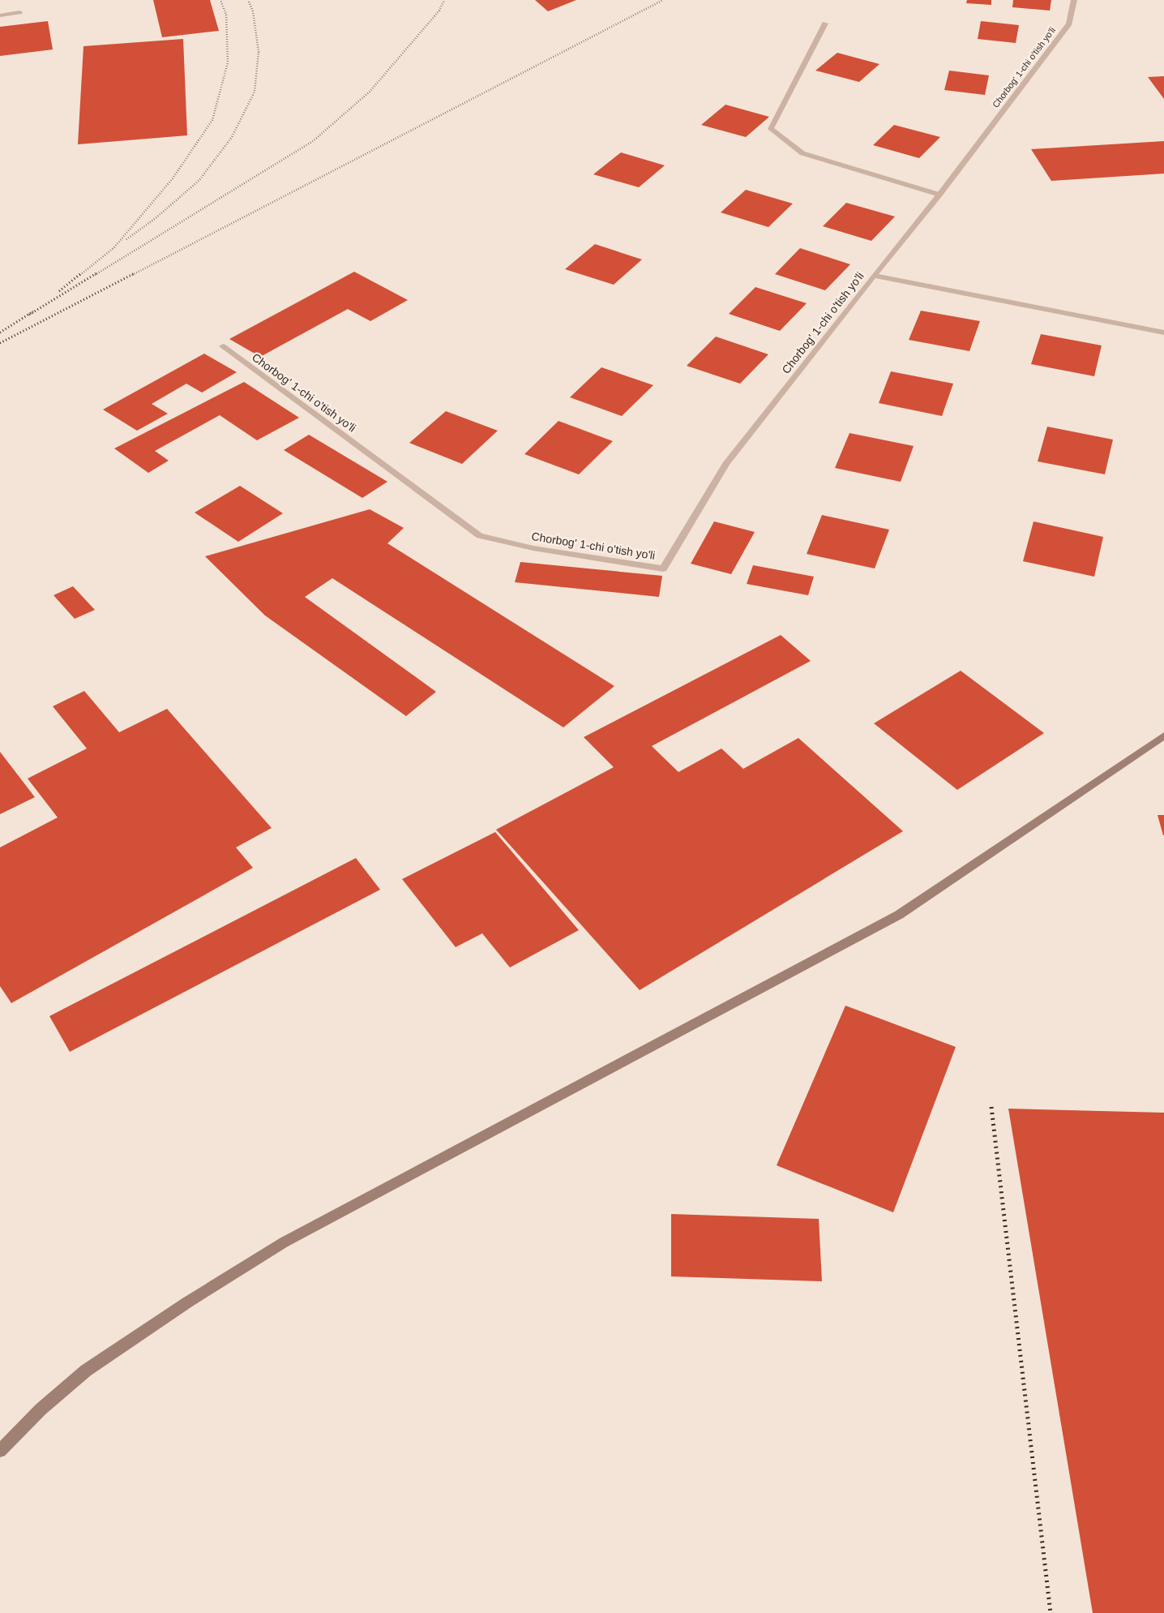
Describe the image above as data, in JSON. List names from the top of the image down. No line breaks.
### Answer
{"streets":{"street":["Chorbog' 1-chi o'tish yo'li"]}}
